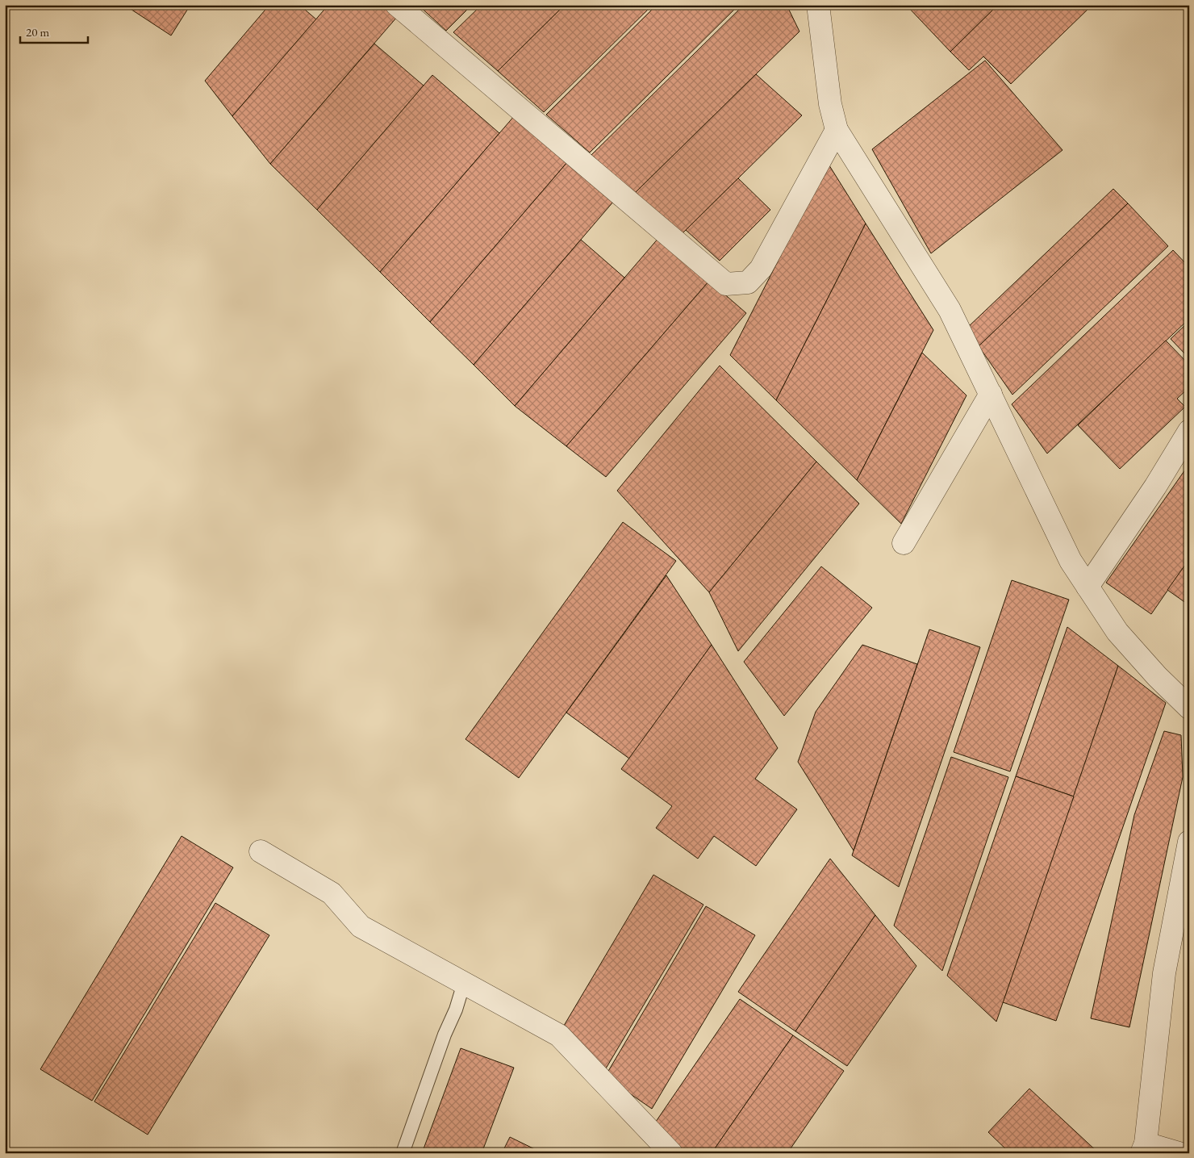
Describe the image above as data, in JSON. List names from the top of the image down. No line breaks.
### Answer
{"scale_bar":"20 m"}
